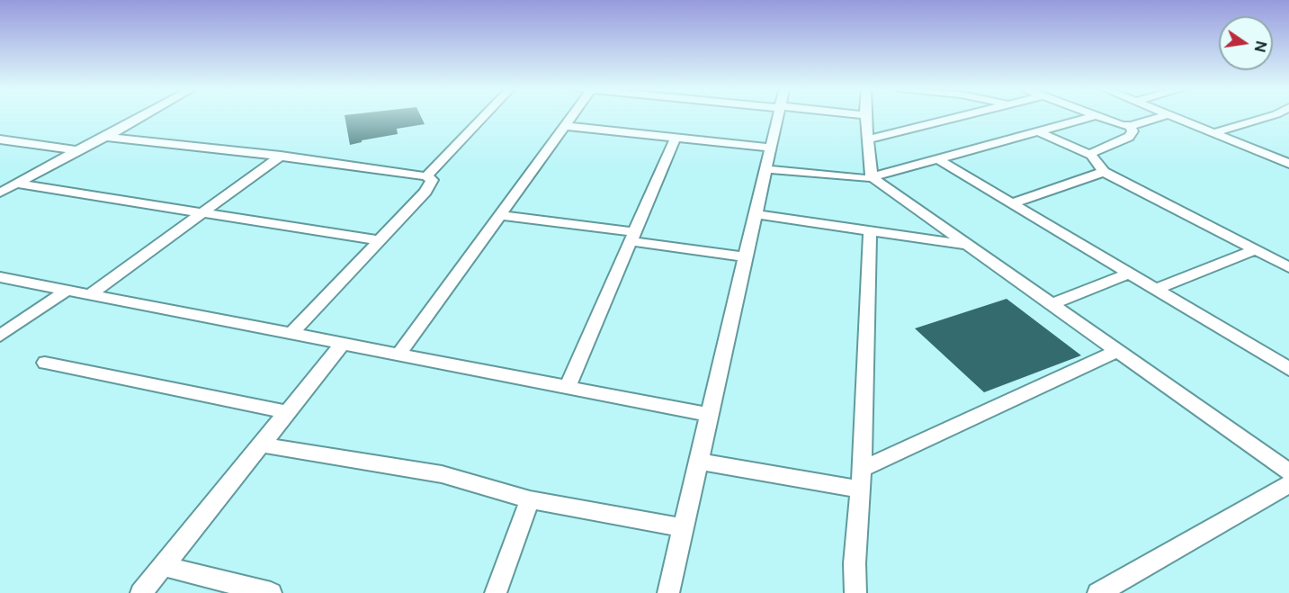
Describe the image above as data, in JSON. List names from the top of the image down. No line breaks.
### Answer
{"north":"right"}
